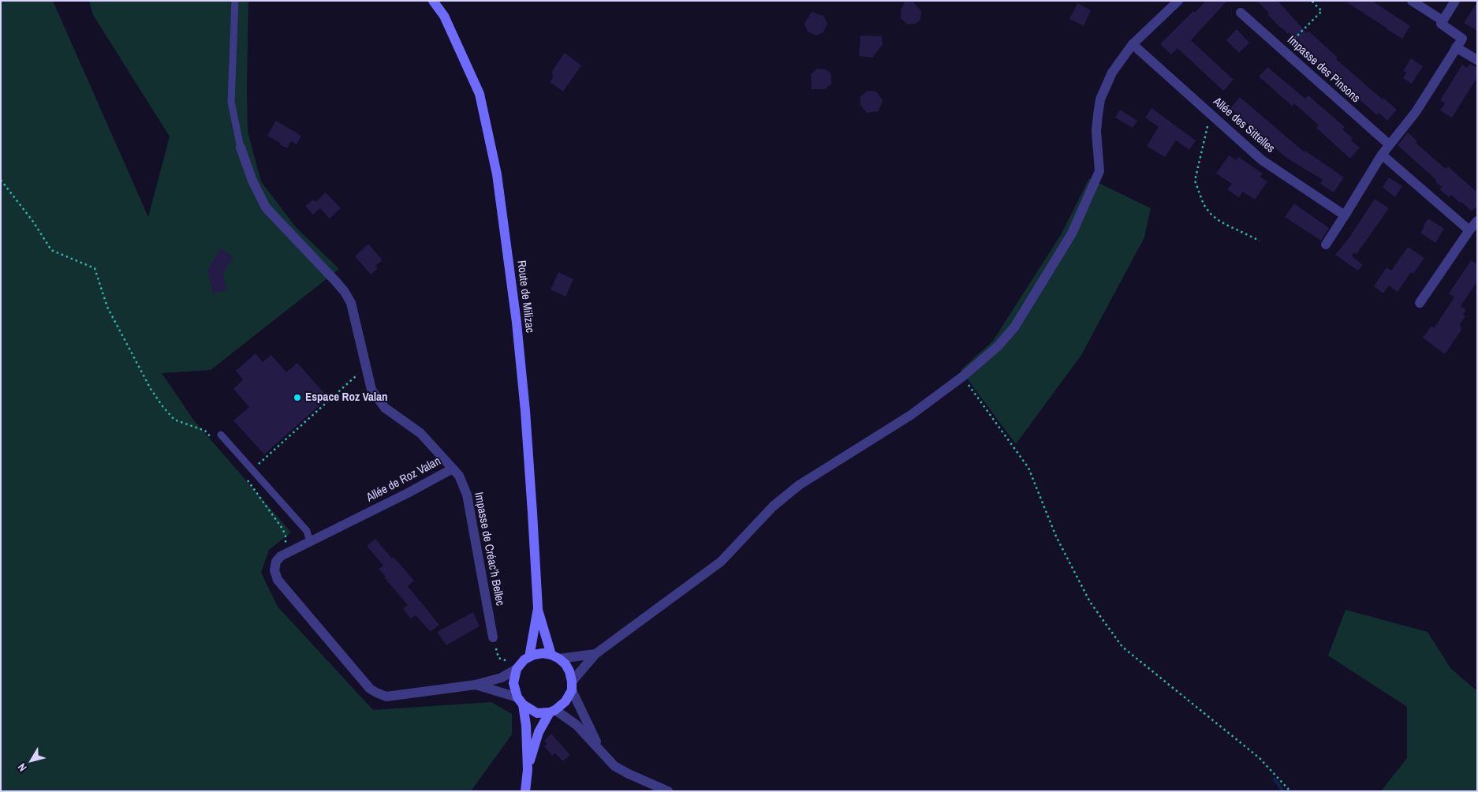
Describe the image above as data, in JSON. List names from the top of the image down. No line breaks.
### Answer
{"streets":{"main road":["Route de Milizac"],"street":["Impasse des Pinsons","Allée des Sittelles","Allée de Roz Valan","Impasse de Créac’h Bellec"]},"crossings":[["Route de Milizac","Allée de Roz Valan"],["Allée de Roz Valan","Impasse de Créac’h Bellec"]],"places":["Espace Roz Valan"],"north":"bottom left"}
